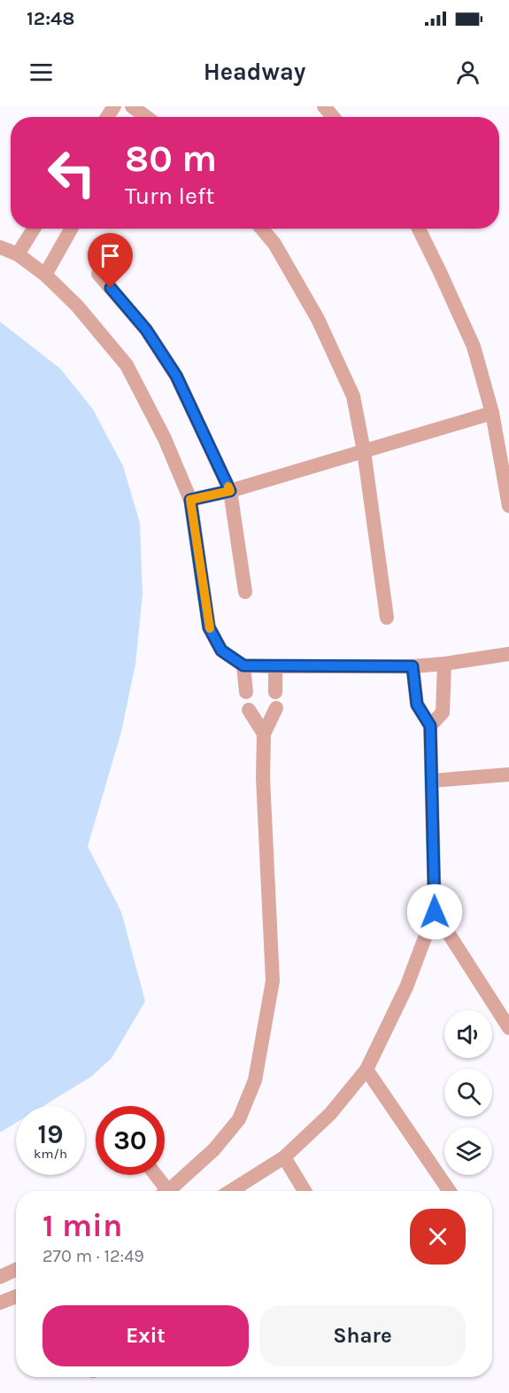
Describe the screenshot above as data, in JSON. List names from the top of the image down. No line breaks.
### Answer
{"page":{"status":"12:48","header":"Headway","turn":["80 m","Turn left"],"speed":"19 km/h","limit":"30","heading":["1 min","270 m · 12:49"],"buttons":["Exit","Share"]}}
